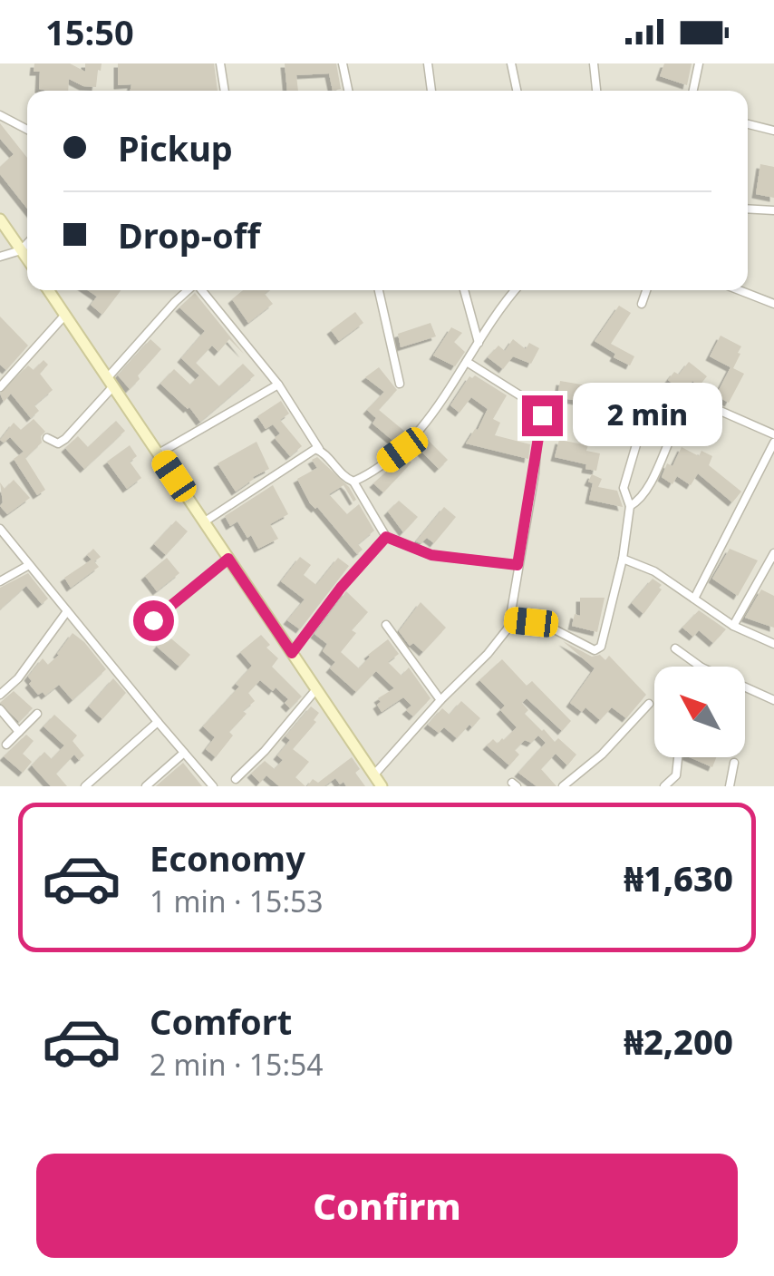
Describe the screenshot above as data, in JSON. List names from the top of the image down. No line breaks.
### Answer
{"north":"top left","page":{"status":"15:50","banner":["Pickup","Drop-off"],"bubble":"2 min","list":[{"name":"Economy","note":"1 min · 15:53","value":"₦1,630"},{"name":"Comfort","note":"2 min · 15:54","value":"₦2,200"}],"buttons":"Confirm"}}
